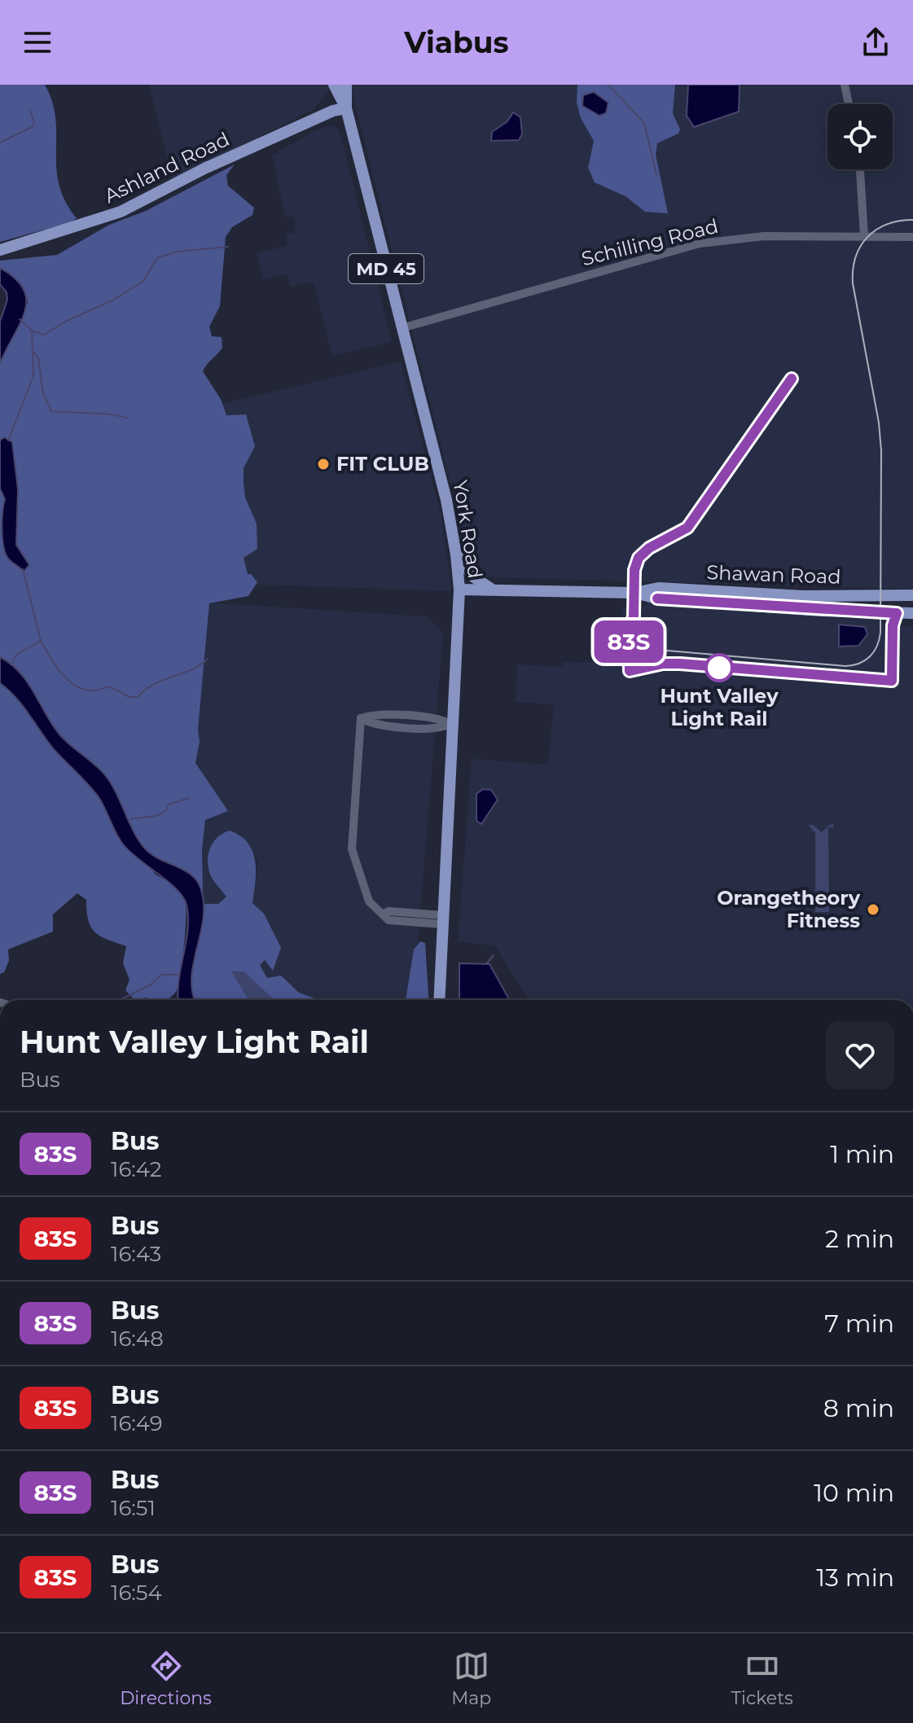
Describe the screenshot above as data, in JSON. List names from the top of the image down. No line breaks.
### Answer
{"streets":{"main road":["Ashland Road","MD 45","York Road","Shawan Road"],"street":["Schilling Road"]},"crossings":[["Ashland Road","York Road"],["Schilling Road","York Road"],["York Road","Shawan Road"]],"places":["FIT CLUB","Hunt Valley Light Rail","Orangetheory Fitness"],"lines":["bus line 83S"],"page":{"header":"Viabus","on_map":"83S","heading":["Hunt Valley Light Rail","Bus"],"list":[{"mark":"83S","name":"Bus","note":"16:42","value":"1 min"},{"mark":"83S","name":"Bus","note":"16:43","value":"2 min"},{"mark":"83S","name":"Bus","note":"16:48","value":"7 min"},{"mark":"83S","name":"Bus","note":"16:49","value":"8 min"},{"mark":"83S","name":"Bus","note":"16:51","value":"10 min"},{"mark":"83S","name":"Bus","note":"16:54","value":"13 min"}],"tabs":["Directions","Map","Tickets"]}}
